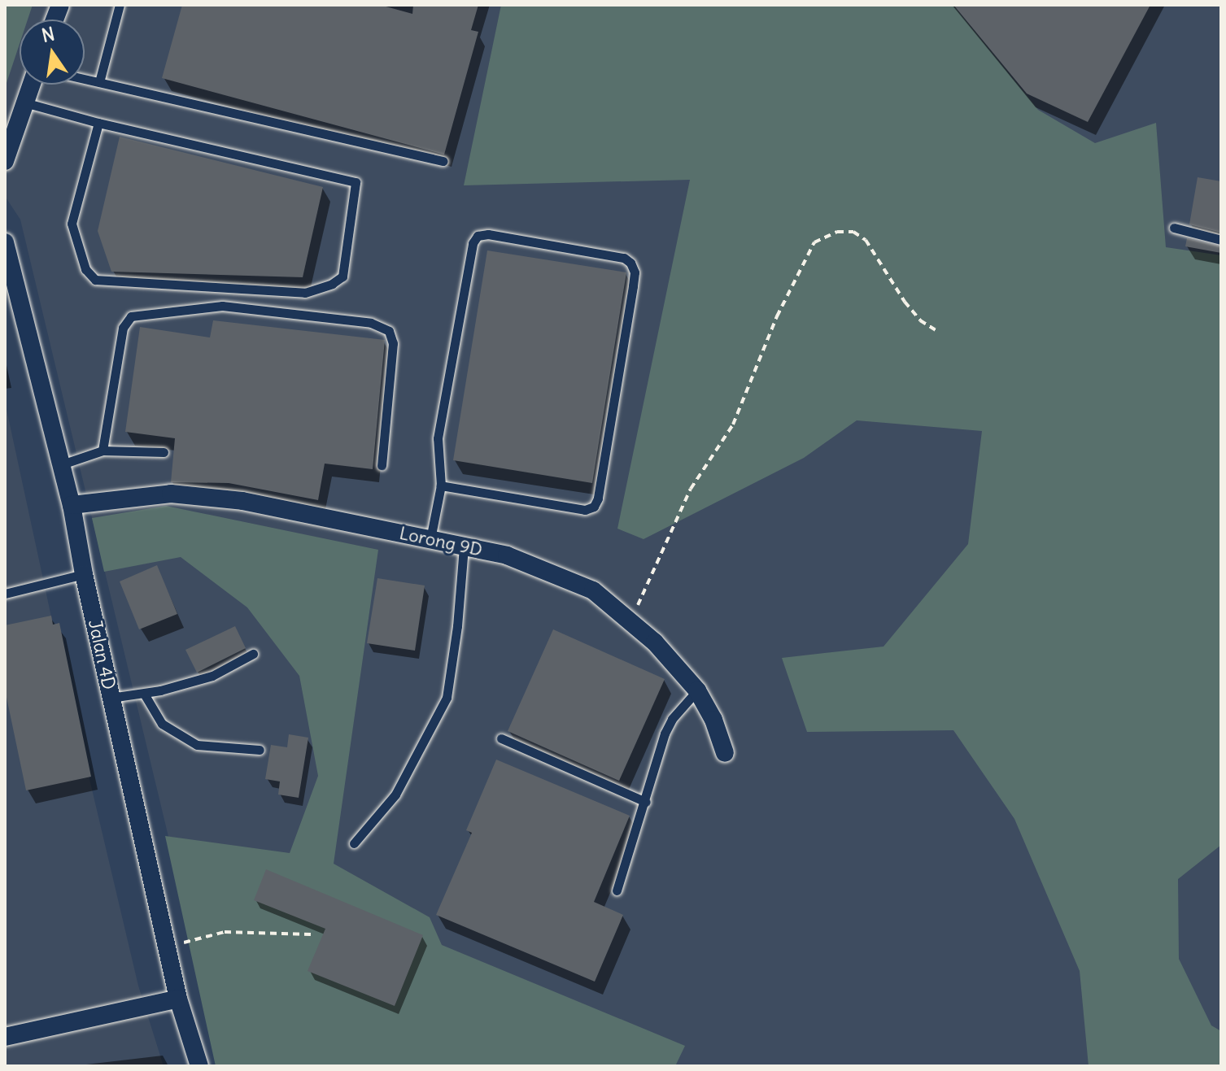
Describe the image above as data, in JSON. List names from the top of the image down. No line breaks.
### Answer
{"streets":{"street":["Lorong 9D","Jalan 4D"]},"crossings":[["Lorong 9D","Jalan 4D"]],"north":"top"}
